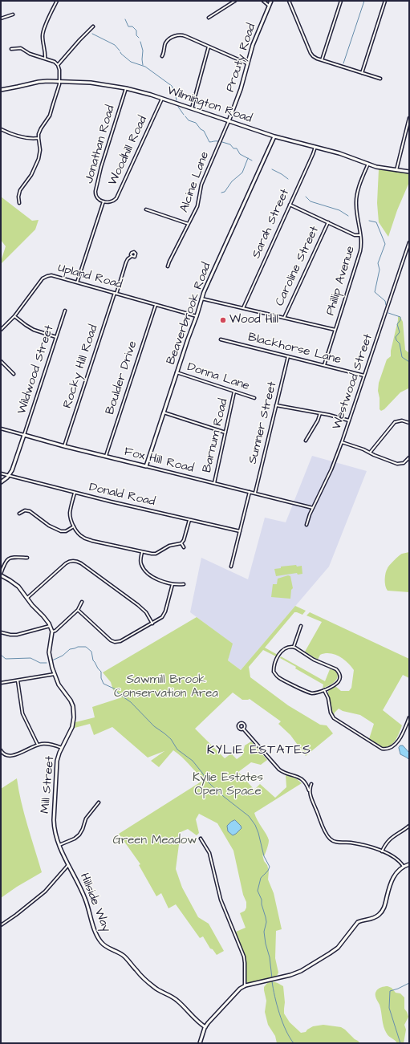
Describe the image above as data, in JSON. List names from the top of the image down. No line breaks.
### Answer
{"streets":{"street":["Prouty Road","Wilmington Road","Jonathan Road","Woodhill Road","Alcine Lane","Sarah Street","Caroline Street","Upland Road","Phillip Avenue","Beaverbrook Road","Blackhorse Lane","Rocky Hill Road","Wildwood Street","Donna Lane","Boulder Drive","Westwood Street","Sumner Street","Barnum Road","Fox Hill Road","Donald Road","Mill Street","Hillside Way"]},"crossings":[["Prouty Road","Wilmington Road"],["Prouty Road","Alcine Lane"],["Wilmington Road","Jonathan Road"],["Wilmington Road","Woodhill Road"],["Wilmington Road","Alcine Lane"],["Wilmington Road","Sarah Street"],["Wilmington Road","Phillip Avenue"],["Wilmington Road","Beaverbrook Road"],["Jonathan Road","Woodhill Road"],["Upland Road","Beaverbrook Road"],["Upland Road","Rocky Hill Road"],["Upland Road","Boulder Drive"],["Phillip Avenue","Blackhorse Lane"],["Beaverbrook Road","Donna Lane"],["Beaverbrook Road","Fox Hill Road"],["Blackhorse Lane","Westwood Street"],["Blackhorse Lane","Sumner Street"],["Rocky Hill Road","Fox Hill Road"],["Wildwood Street","Fox Hill Road"],["Donna Lane","Barnum Road"],["Boulder Drive","Fox Hill Road"],["Westwood Street","Fox Hill Road"],["Sumner Street","Fox Hill Road"],["Barnum Road","Fox Hill Road"],["Mill Street","Hillside Way"]],"districts":["KYLIE ESTATES"],"parks":["Sawmill Brook Conservation Area","Kylie Estates Open Space","Green Meadow"],"places":["Wood Hill"]}
